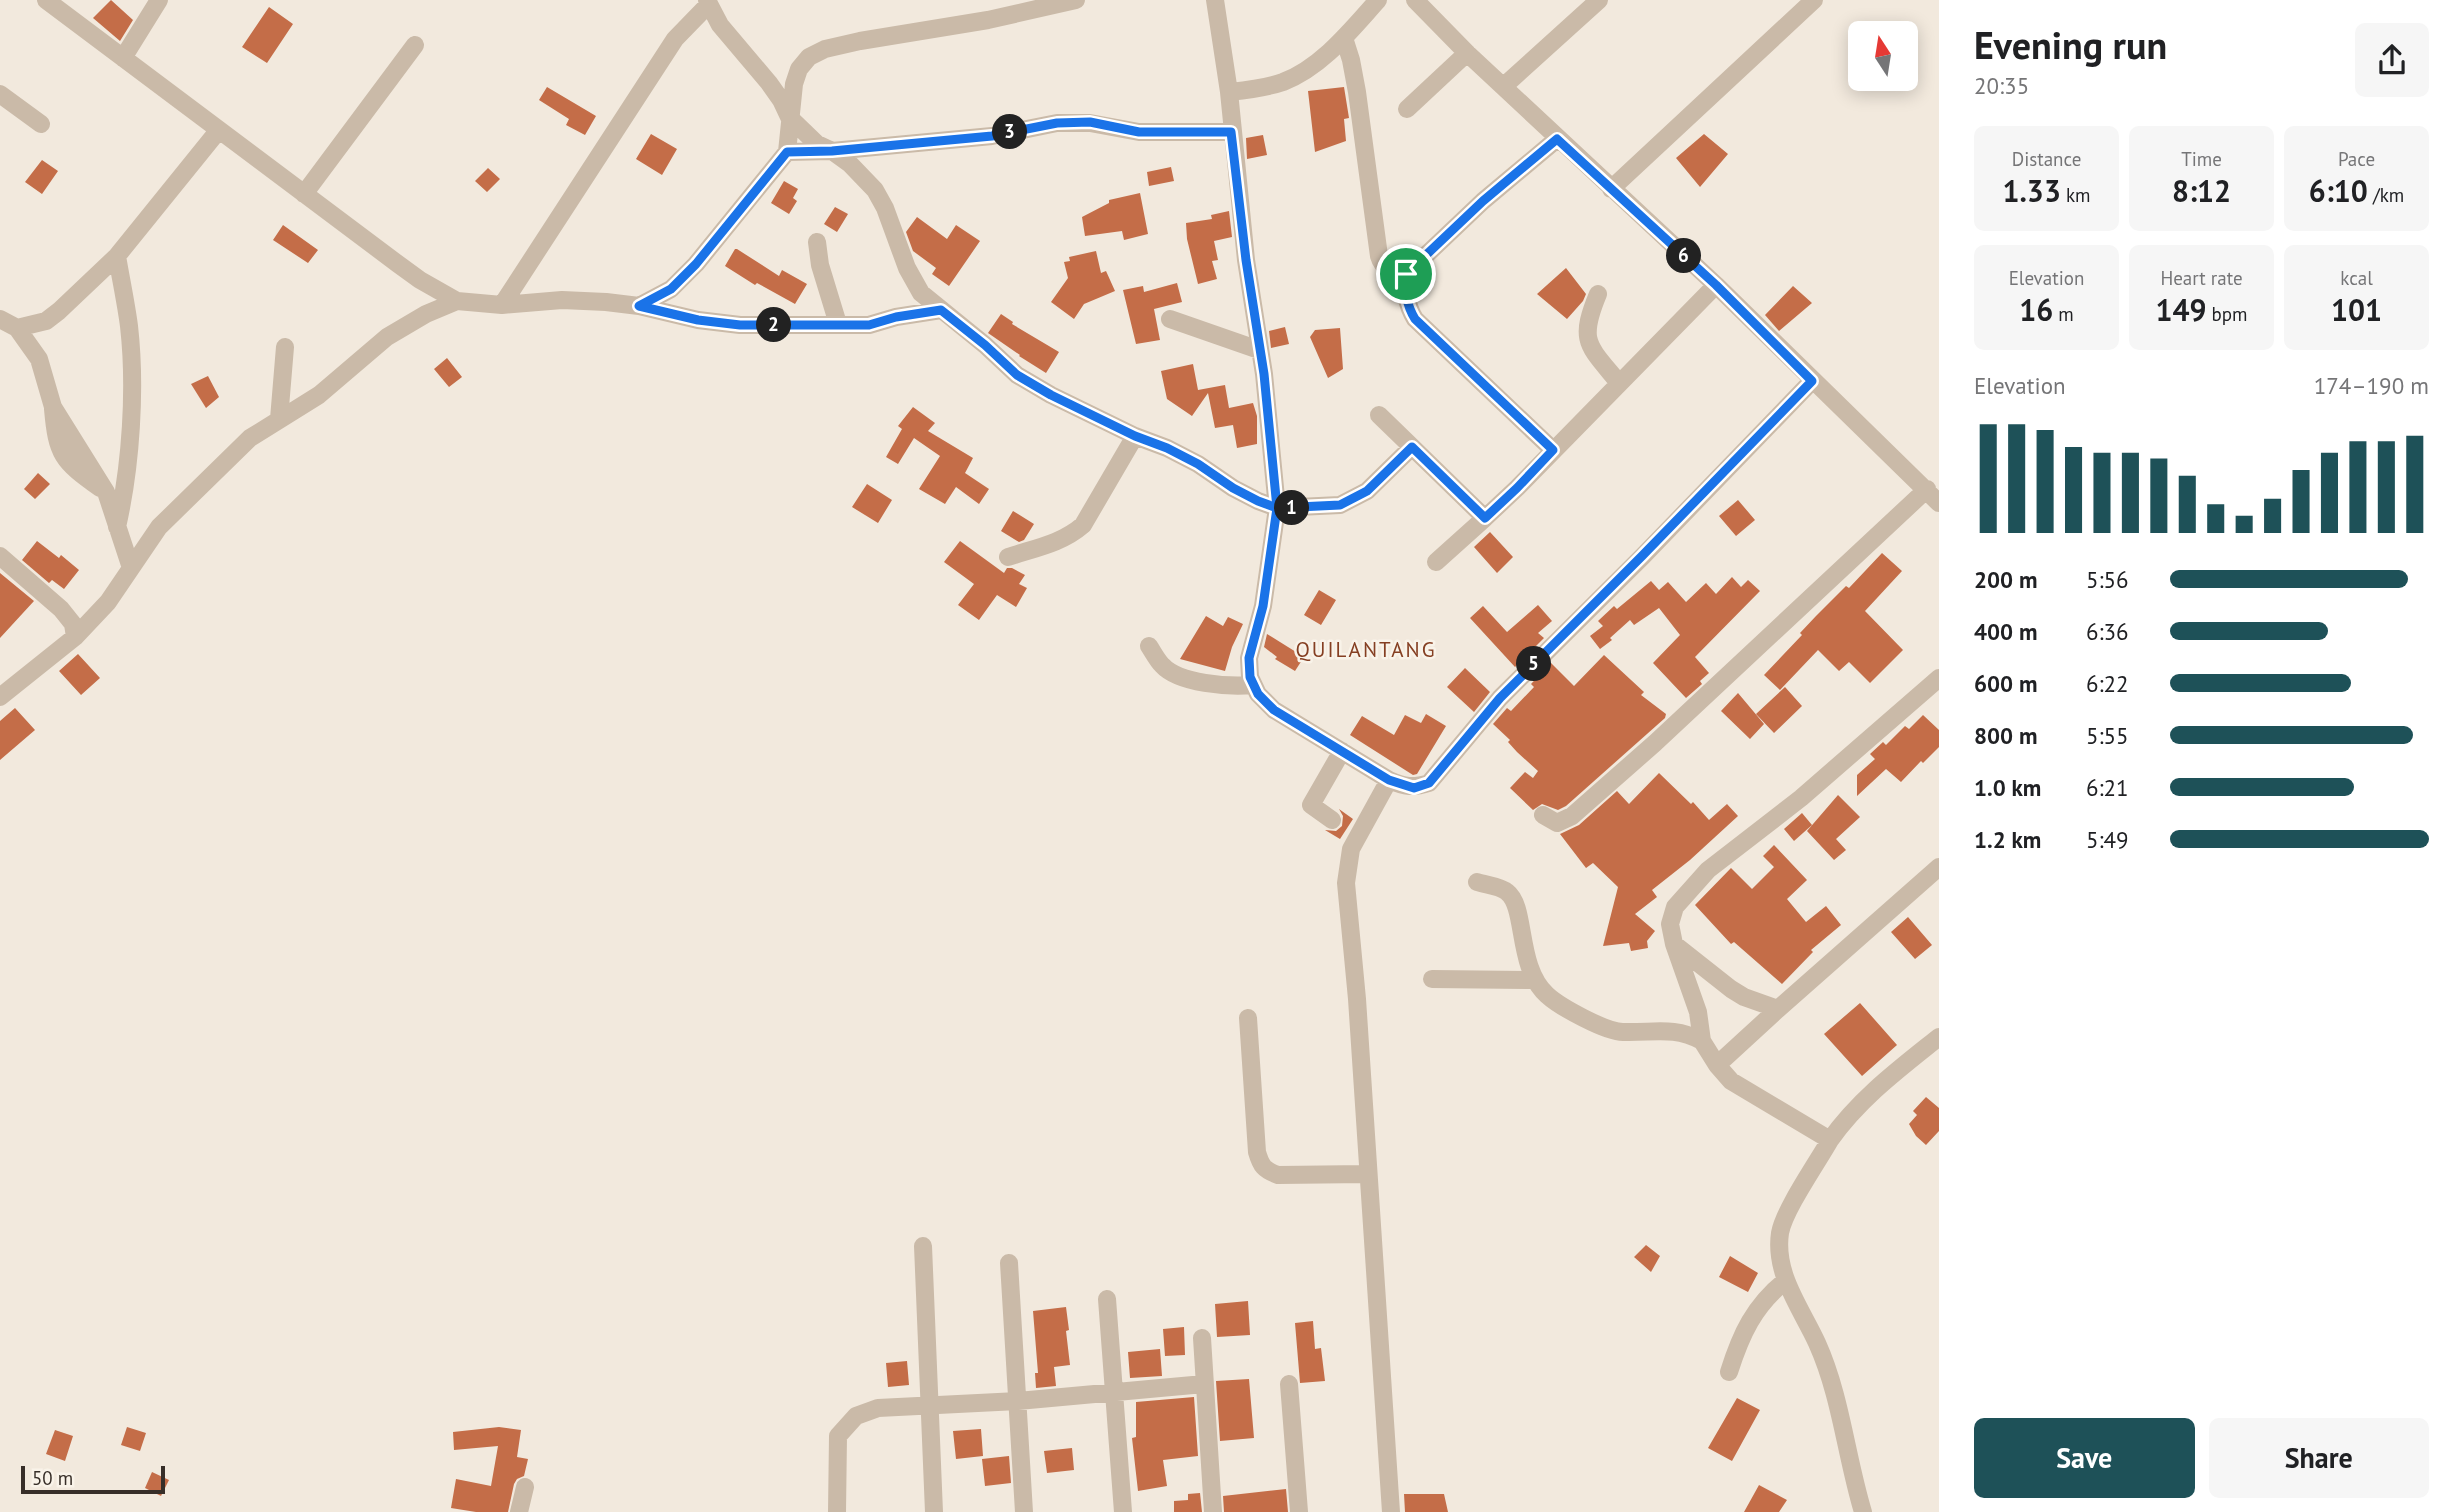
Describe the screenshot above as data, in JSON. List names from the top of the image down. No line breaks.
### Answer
{"districts":["QUILANTANG"],"scale_bar":"50 m","north":"top","page":{"heading":["Evening run","20:35"],"pins":["3","6","2","1","5"],"stats":[["Distance","1.33 km"],["Time","8:12"],["Pace","6:10 /km"],["Elevation","16 m"],["Heart rate","149 bpm"],["kcal","101"]],"chart":["Elevation","174–190 m"],"list":[{"name":"200 m","note":"5:56"},{"name":"400 m","note":"6:36"},{"name":"600 m","note":"6:22"},{"name":"800 m","note":"5:55"},{"name":"1.0 km","note":"6:21"},{"name":"1.2 km","note":"5:49"}],"buttons":["Save","Share"],"scale":"50 m"}}
